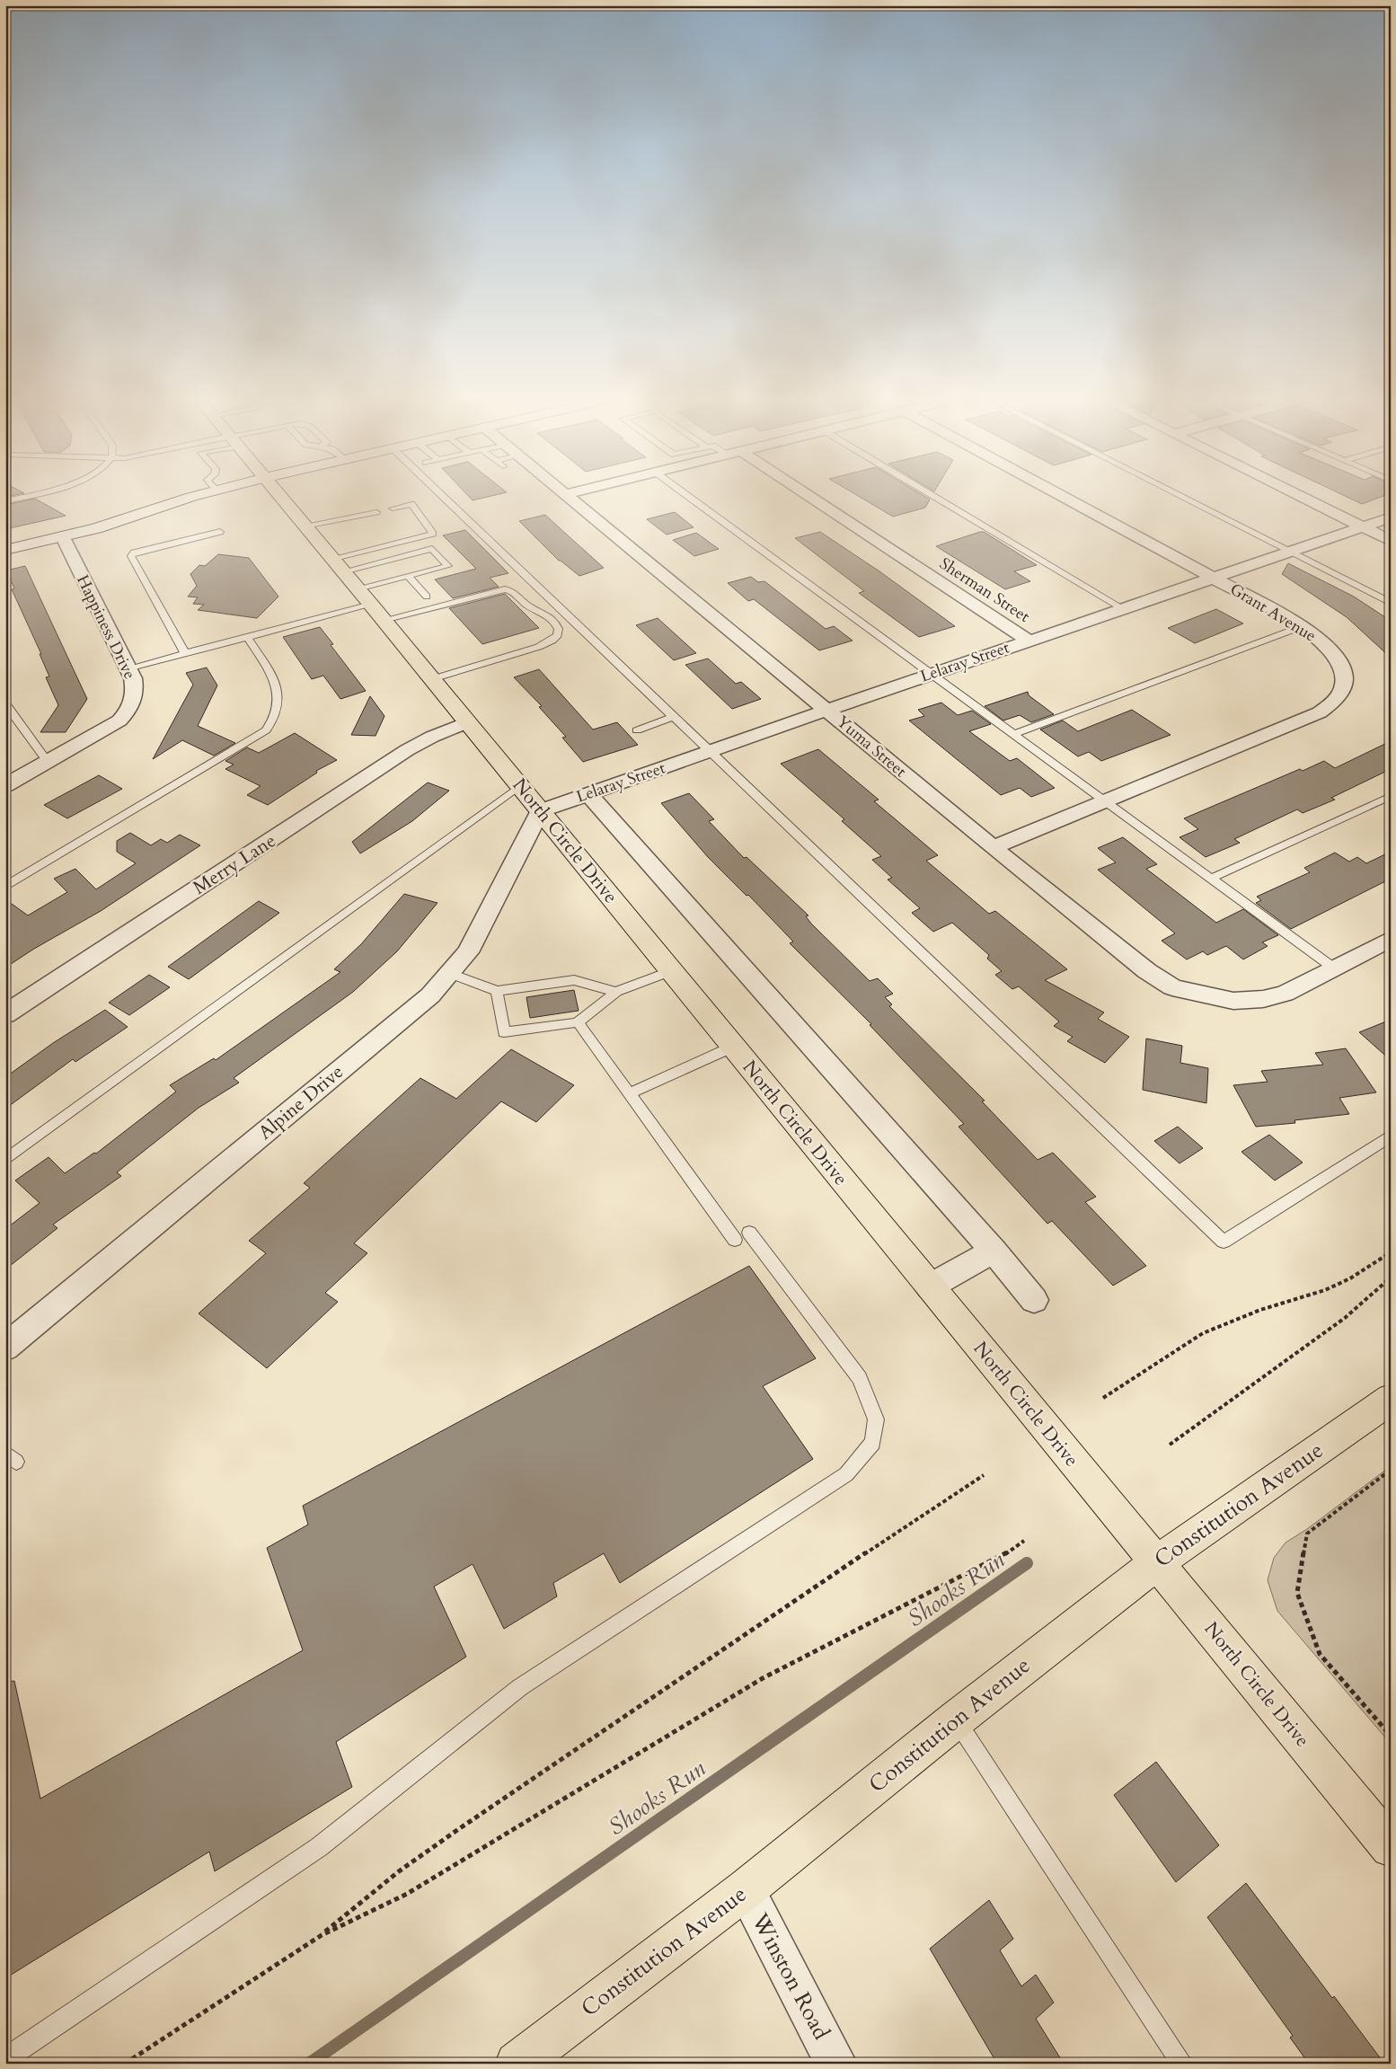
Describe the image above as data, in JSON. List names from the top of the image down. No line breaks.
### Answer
{"streets":{"main road":["North Circle Drive","Constitution Avenue"],"street":["Sherman Street","Grant Avenue","Happiness Drive","Lelaray Street","Yuma Street","Merry Lane","Alpine Drive","Winston Road"]},"crossings":[["Sherman Street","Lelaray Street"],["Grant Avenue","Lelaray Street"],["Grant Avenue","Yuma Street"],["Lelaray Street","Yuma Street"],["Lelaray Street","North Circle Drive"],["Lelaray Street","Alpine Drive"],["North Circle Drive","Merry Lane"],["North Circle Drive","Alpine Drive"],["North Circle Drive","Constitution Avenue"],["Constitution Avenue","Winston Road"]],"water":["Shooks Run"]}
